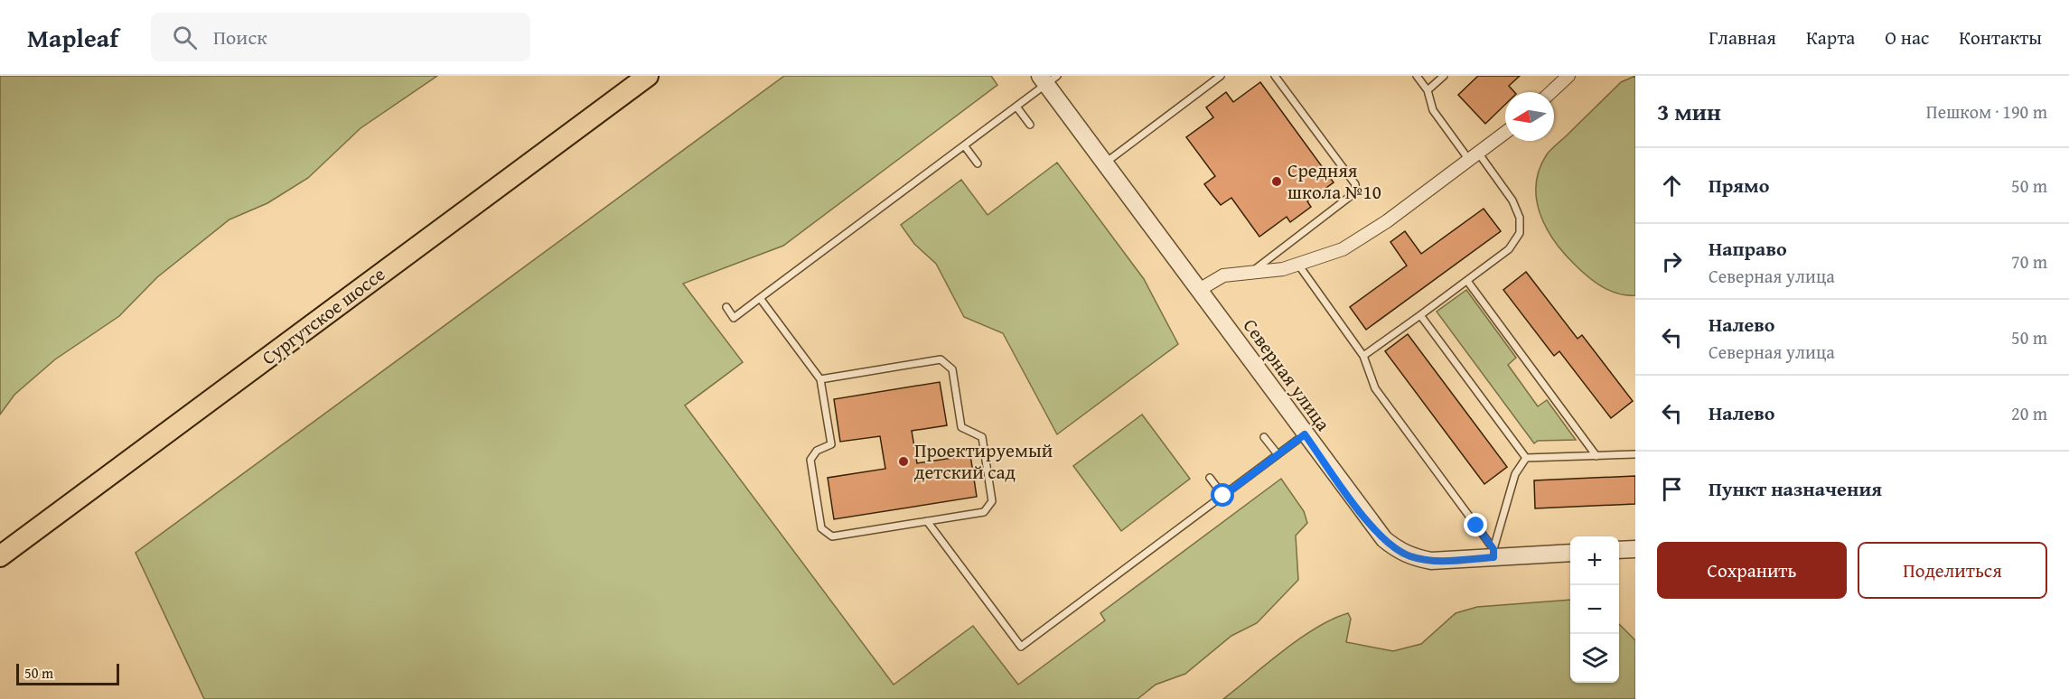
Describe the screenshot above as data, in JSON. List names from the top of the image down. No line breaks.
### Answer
{"streets":{"main road":["Сургутское шоссе"],"street":["Северная улица"]},"places":["Средняя школа №10","Проектируемый детский сад"],"scale_bar":"50 m","north":"left","page":{"header":"Mapleaf","search":"Поиск","nav":["Главная","Карта","О нас","Контакты"],"heading":["3 мин","Пешком · 190 m"],"list":[["Прямо","50 m"],["Направо","Северная улица","70 m"],["Налево","Северная улица","50 m"],["Налево","20 m"],"Пункт назначения"],"buttons":["Сохранить","Поделиться"],"map_buttons":["+","−"],"scale":"50 m"}}
